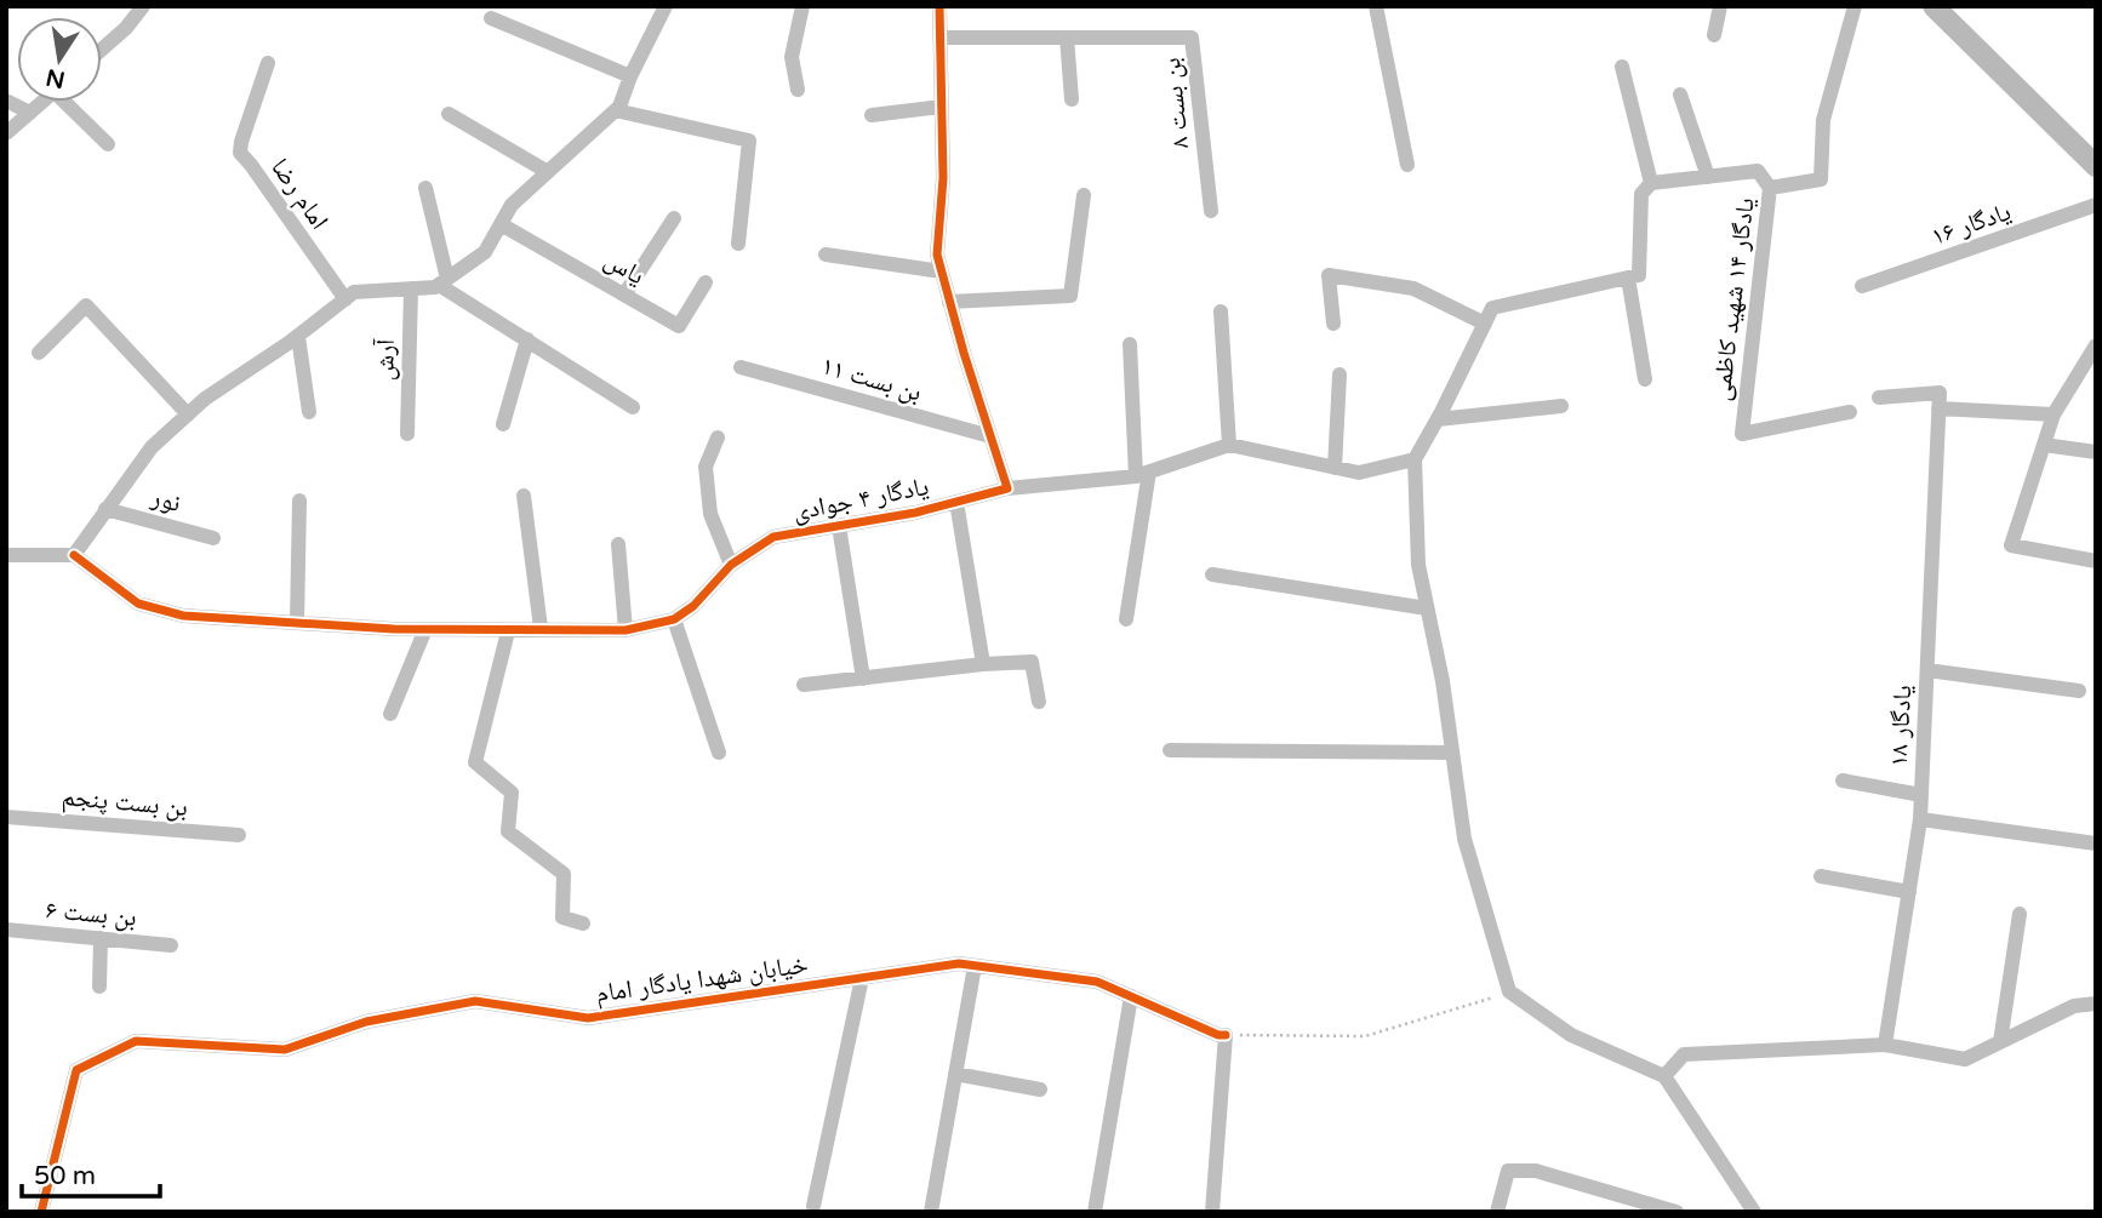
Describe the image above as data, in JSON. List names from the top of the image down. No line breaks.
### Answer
{"streets":{"street":["بن بست ۸","امام رضا","یادگار ۱۶","یاس","یادگار ۱۴ شهید کاظمی","آرش","بن بست ۱۱","یادگار ۴ جوادی","نور","یادگار ۱۸","بن بست پنجم","بن بست ۶","خیابان شهدا یادگار امام"]},"scale_bar":"50 m","north":"bottom"}
